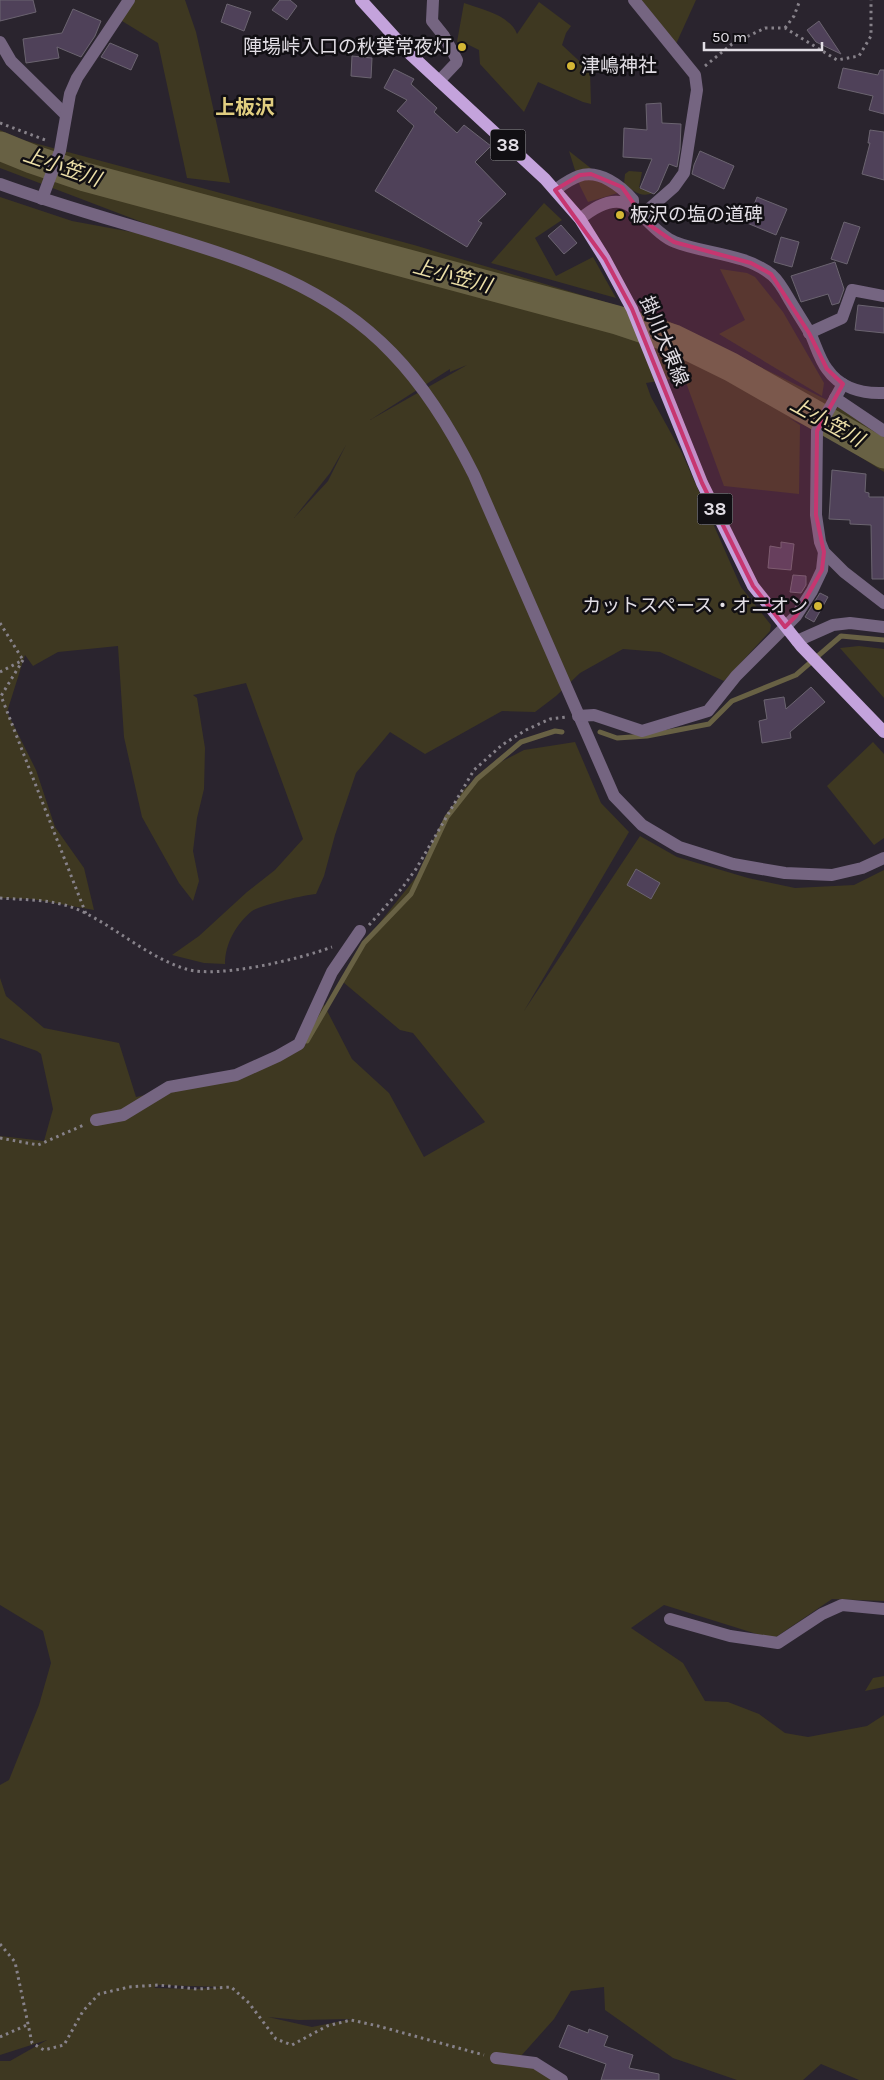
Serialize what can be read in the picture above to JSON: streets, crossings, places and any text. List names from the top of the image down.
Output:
{
  "streets": {
    "main road": ["38", "掛川大東線"]
  },
  "districts": ["上板沢"],
  "water": ["上小笠川"],
  "places": [
    "陣場峠入口の秋葉常夜灯",
    "津嶋神社",
    "板沢の塩の道碑",
    "カットスペース・オニオン"
  ],
  "scale_bar": "50 m"
}
